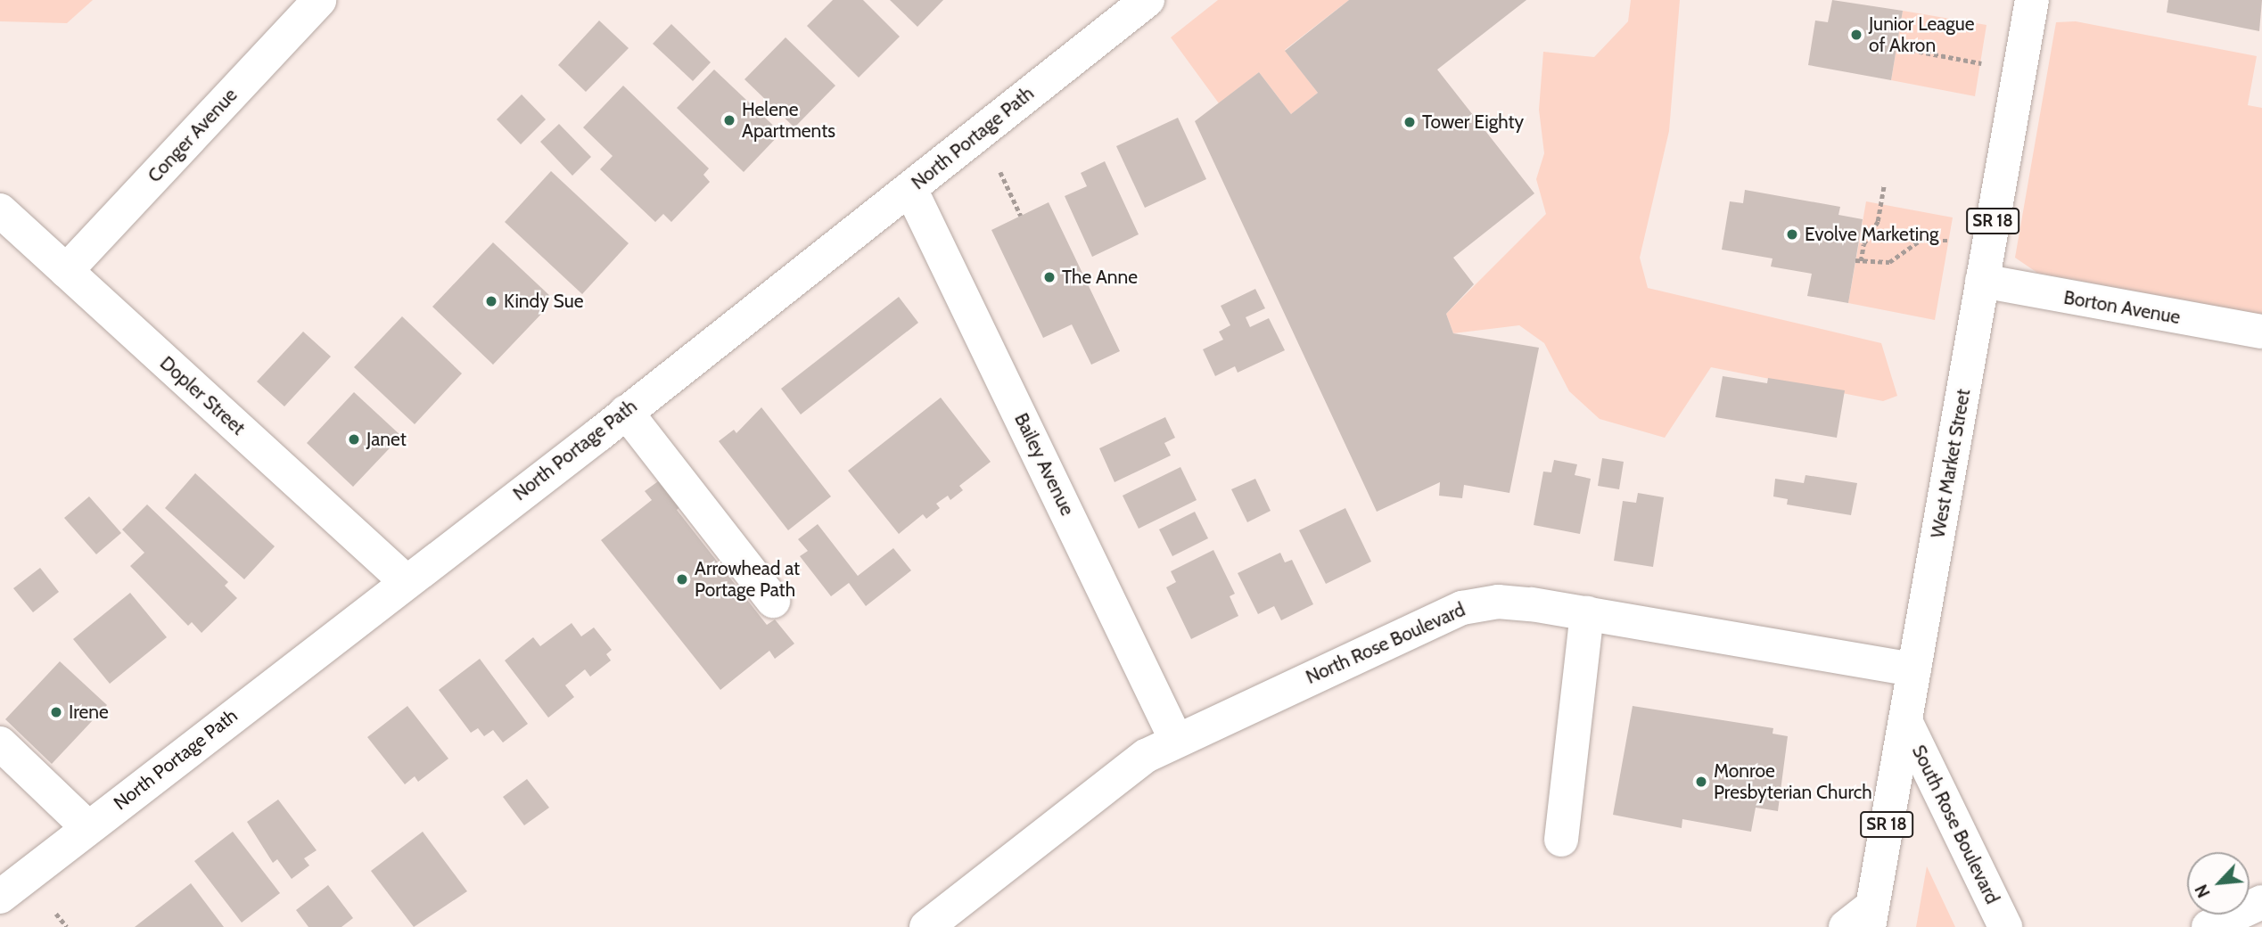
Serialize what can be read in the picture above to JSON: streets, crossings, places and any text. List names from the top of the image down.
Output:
{
  "streets": {
    "street": [
      "Conger Avenue",
      "North Portage Path",
      "SR 18",
      "Borton Avenue",
      "Dopler Street",
      "West Market Street",
      "Bailey Avenue",
      "North Rose Boulevard",
      "South Rose Boulevard"
    ]
  },
  "crossings": [
    ["Conger Avenue", "Dopler Street"],
    ["North Portage Path", "Dopler Street"],
    ["North Portage Path", "Bailey Avenue"],
    ["Borton Avenue", "West Market Street"],
    ["West Market Street", "North Rose Boulevard"],
    ["West Market Street", "South Rose Boulevard"],
    ["Bailey Avenue", "North Rose Boulevard"]
  ],
  "places": [
    "Junior League of Akron",
    "Helene Apartments",
    "Tower Eighty",
    "Evolve Marketing",
    "The Anne",
    "Kindy Sue",
    "Janet",
    "Arrowhead at Portage Path",
    "Irene",
    "Monroe Presbyterian Church"
  ],
  "north": "bottom left"
}
